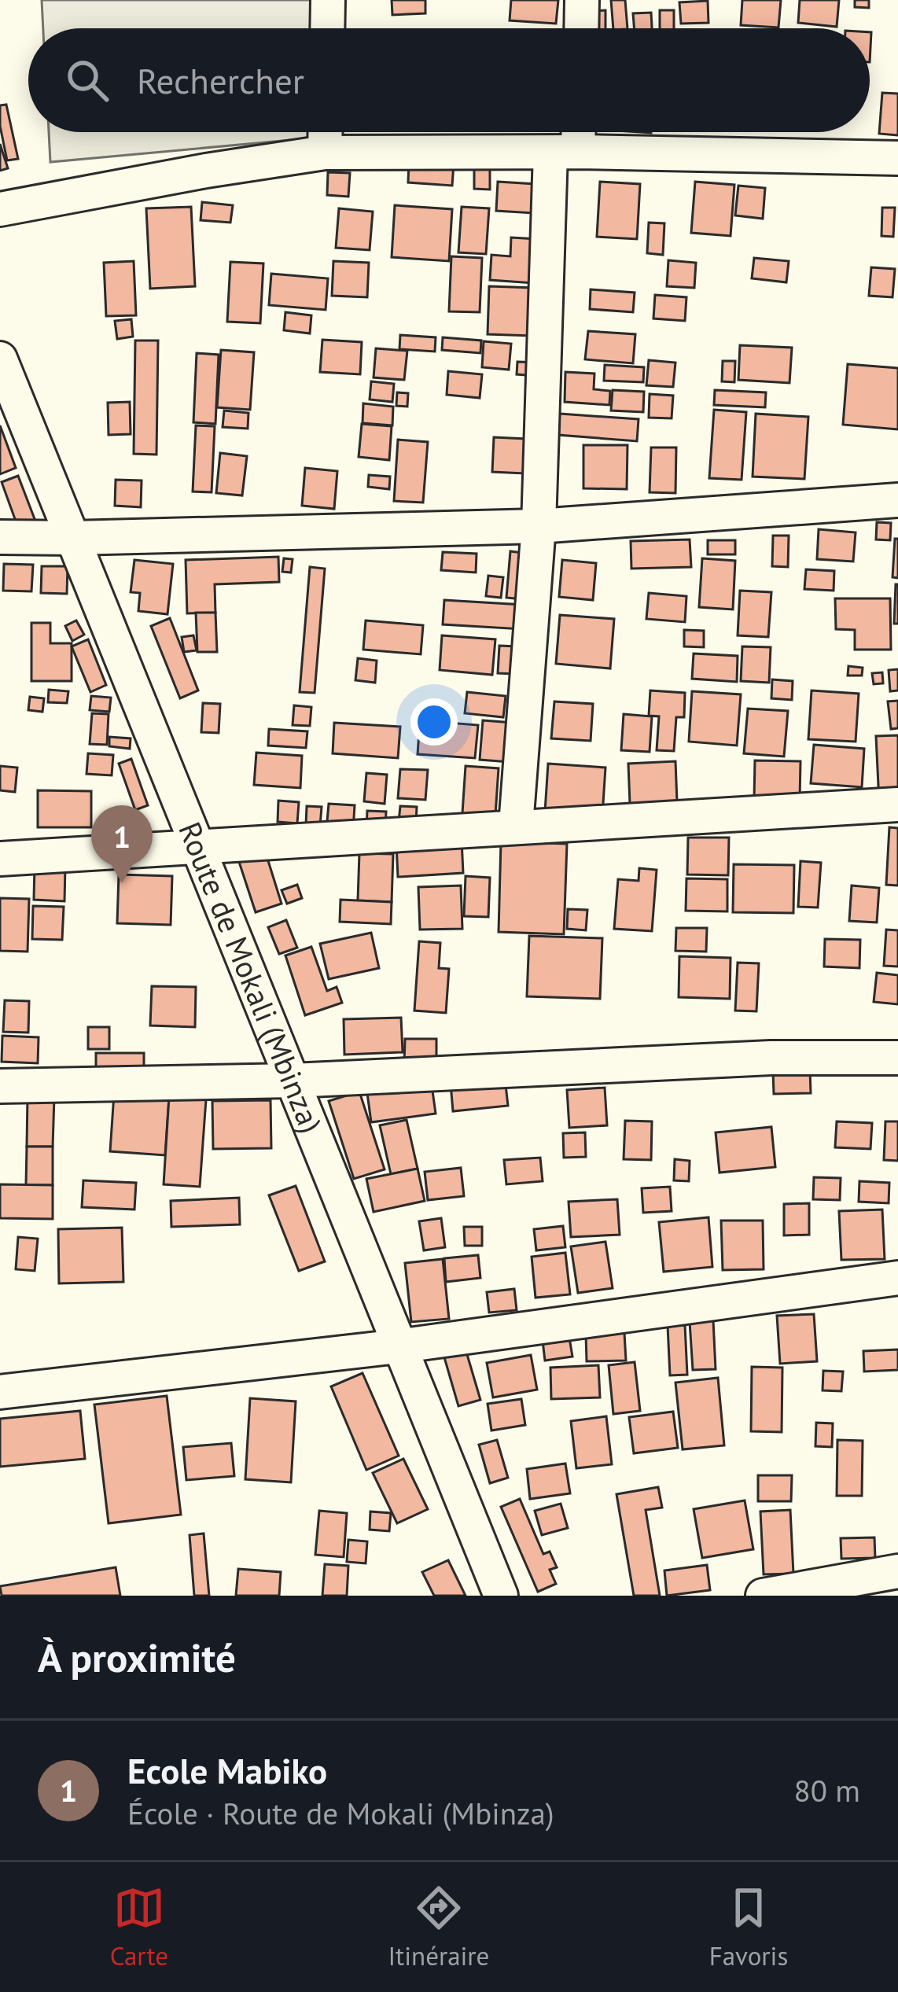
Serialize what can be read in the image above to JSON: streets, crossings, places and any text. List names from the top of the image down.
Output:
{
  "streets": {
    "street": ["Route de Mokali (Mbinza)"]
  },
  "page": {
    "search": "Rechercher",
    "pins": "1",
    "heading": "À proximité",
    "list": [
      {
        "mark": "1",
        "name": "Ecole Mabiko",
        "note": "École · Route de Mokali (Mbinza)",
        "value": "80 m"
      }
    ],
    "nav": ["Carte", "Itinéraire", "Favoris"]
  }
}
